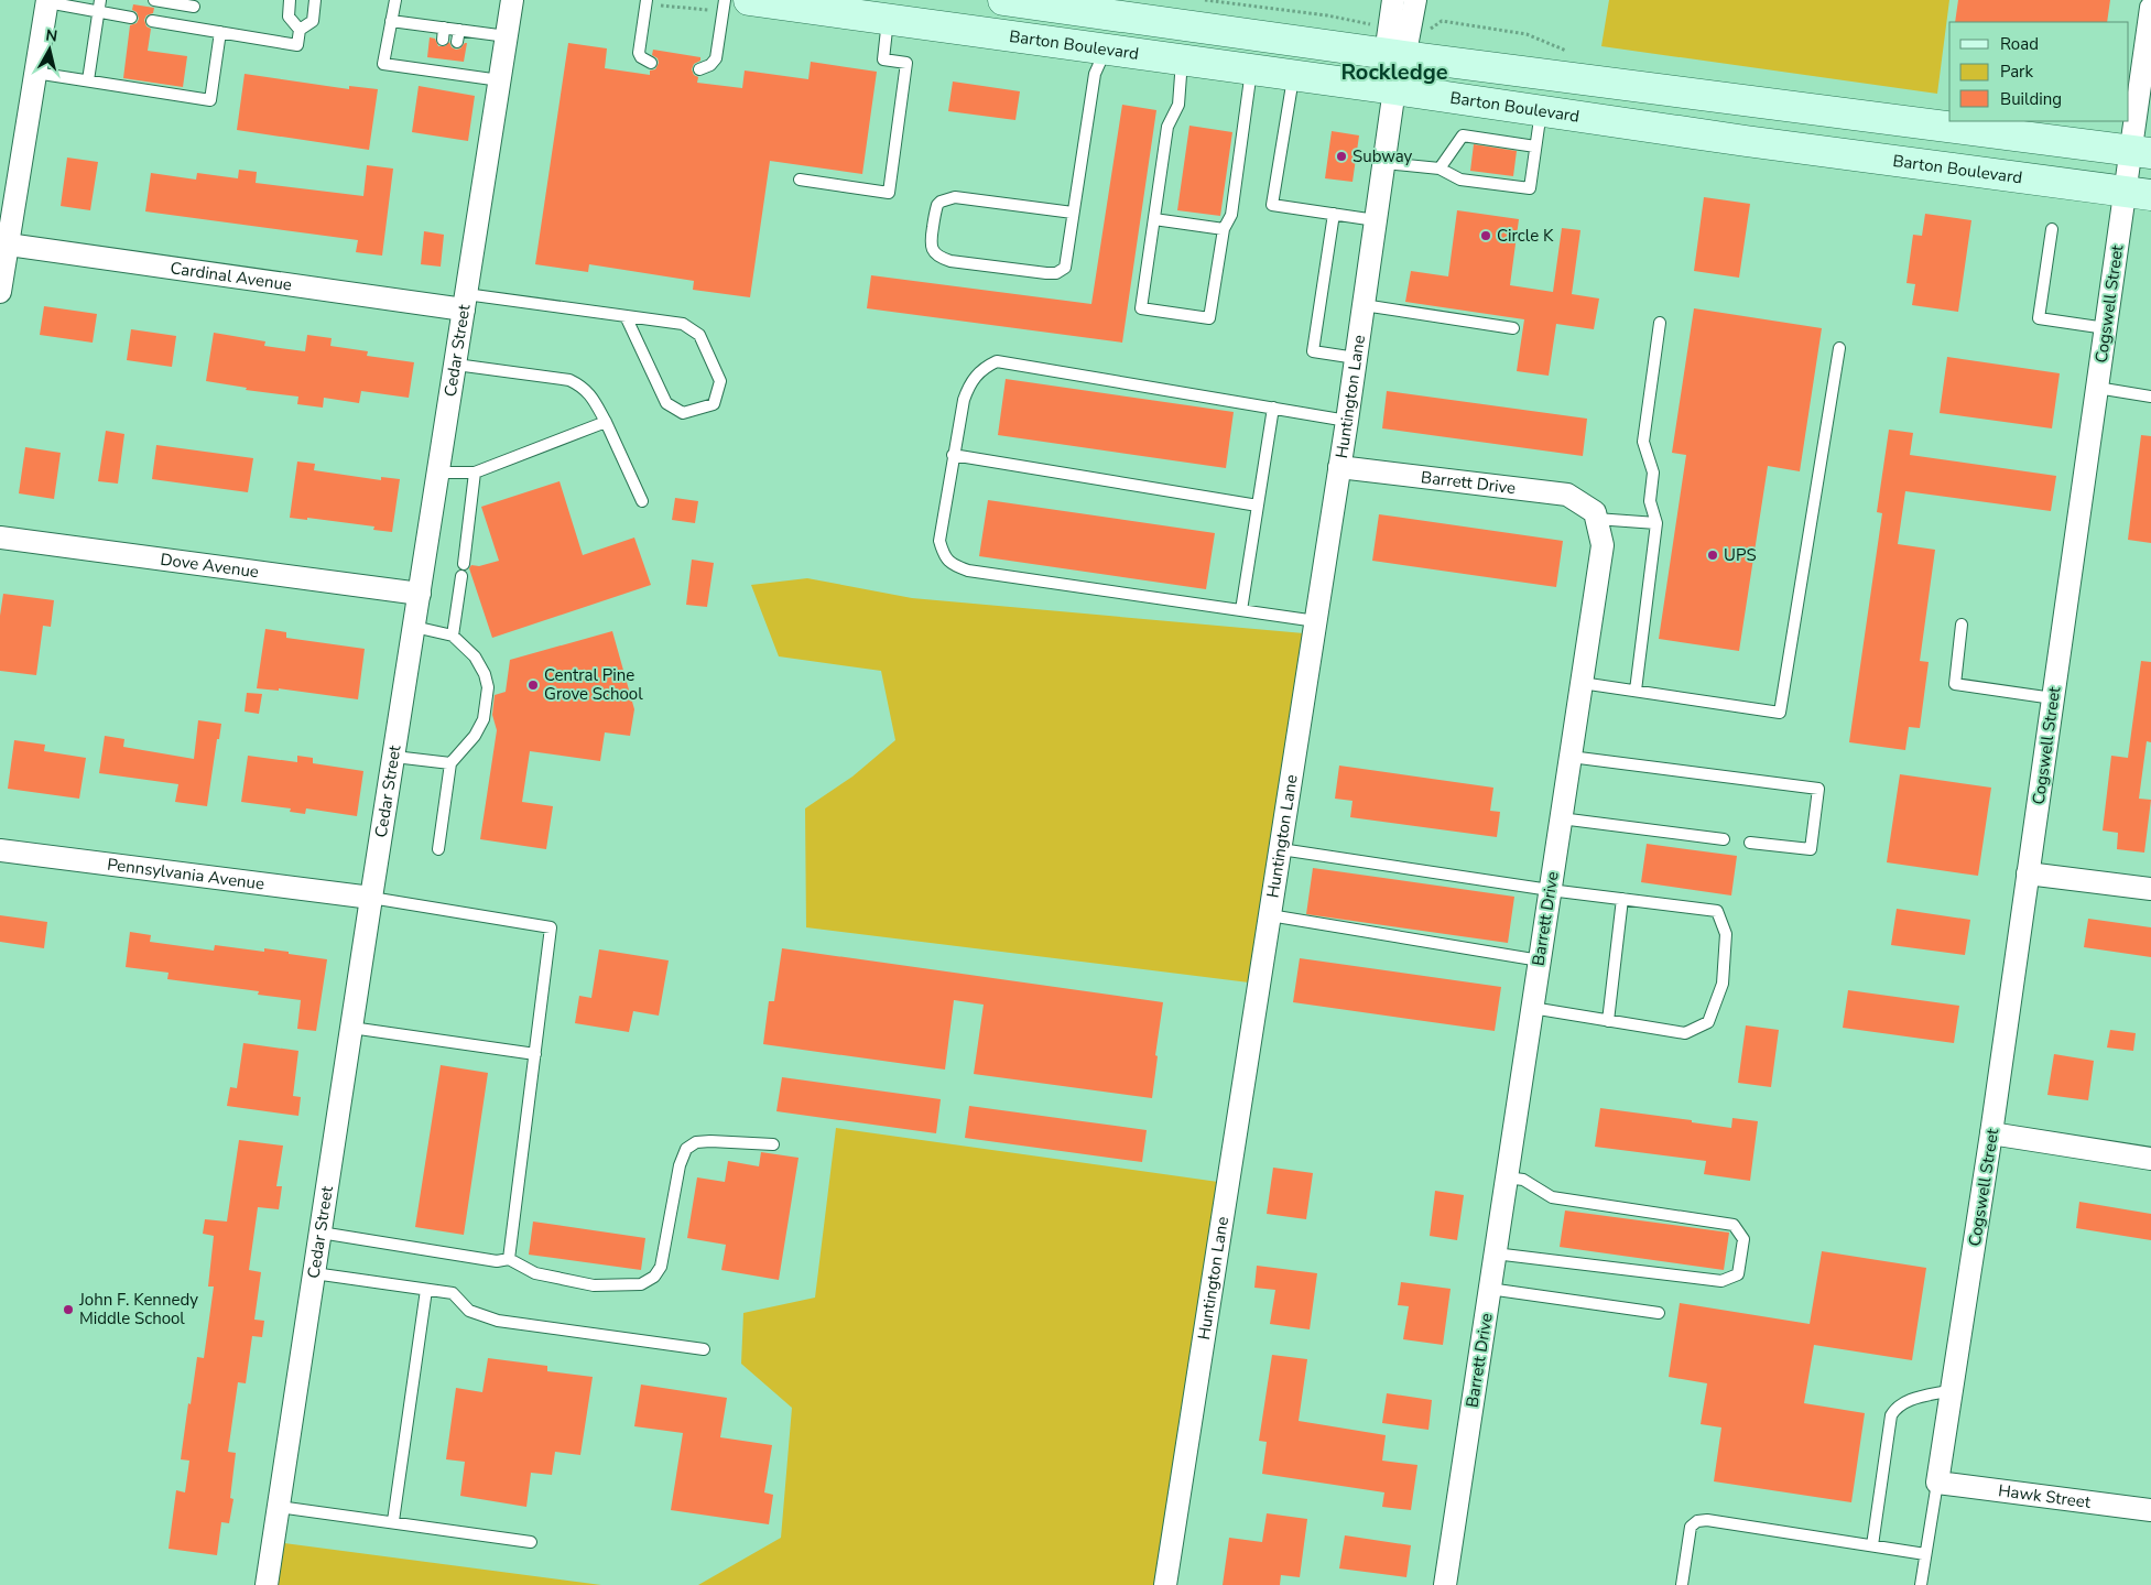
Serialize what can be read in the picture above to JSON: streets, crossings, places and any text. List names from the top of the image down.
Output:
{
  "streets": {
    "main road": ["Barton Boulevard"],
    "street": [
      "Cardinal Avenue",
      "Cogswell Street",
      "Cedar Street",
      "Huntington Lane",
      "Barrett Drive",
      "Dove Avenue",
      "Pennsylvania Avenue",
      "Hawk Street"
    ]
  },
  "crossings": [
    ["Barton Boulevard", "Cogswell Street"],
    ["Barton Boulevard", "Huntington Lane"],
    ["Cardinal Avenue", "Cedar Street"],
    ["Cogswell Street", "Hawk Street"],
    ["Cedar Street", "Dove Avenue"],
    ["Cedar Street", "Pennsylvania Avenue"],
    ["Huntington Lane", "Barrett Drive"]
  ],
  "districts": ["Rockledge"],
  "places": [
    "Subway",
    "Circle K",
    "UPS",
    "Central Pine Grove School",
    "John F. Kennedy Middle School"
  ],
  "legend": ["Road", "Park", "Building"],
  "north": "top"
}
